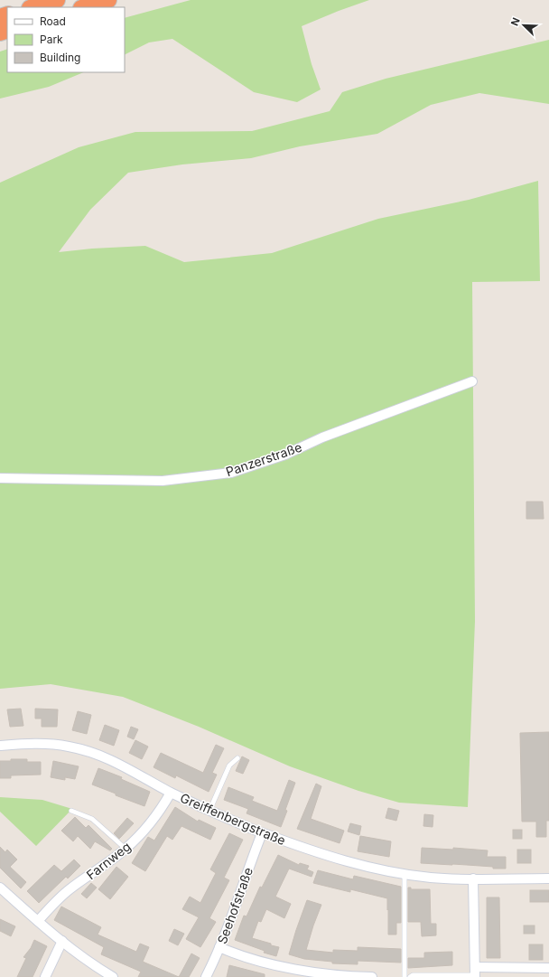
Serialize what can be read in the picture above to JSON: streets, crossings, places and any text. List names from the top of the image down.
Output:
{
  "streets": {
    "street": [
      "Panzerstraße",
      "Greiffenbergstraße",
      "Farnweg",
      "Seehofstraße"
    ]
  },
  "crossings": [
    ["Greiffenbergstraße", "Farnweg"],
    ["Greiffenbergstraße", "Seehofstraße"]
  ],
  "legend": ["Road", "Park", "Building"],
  "north": "top left"
}
